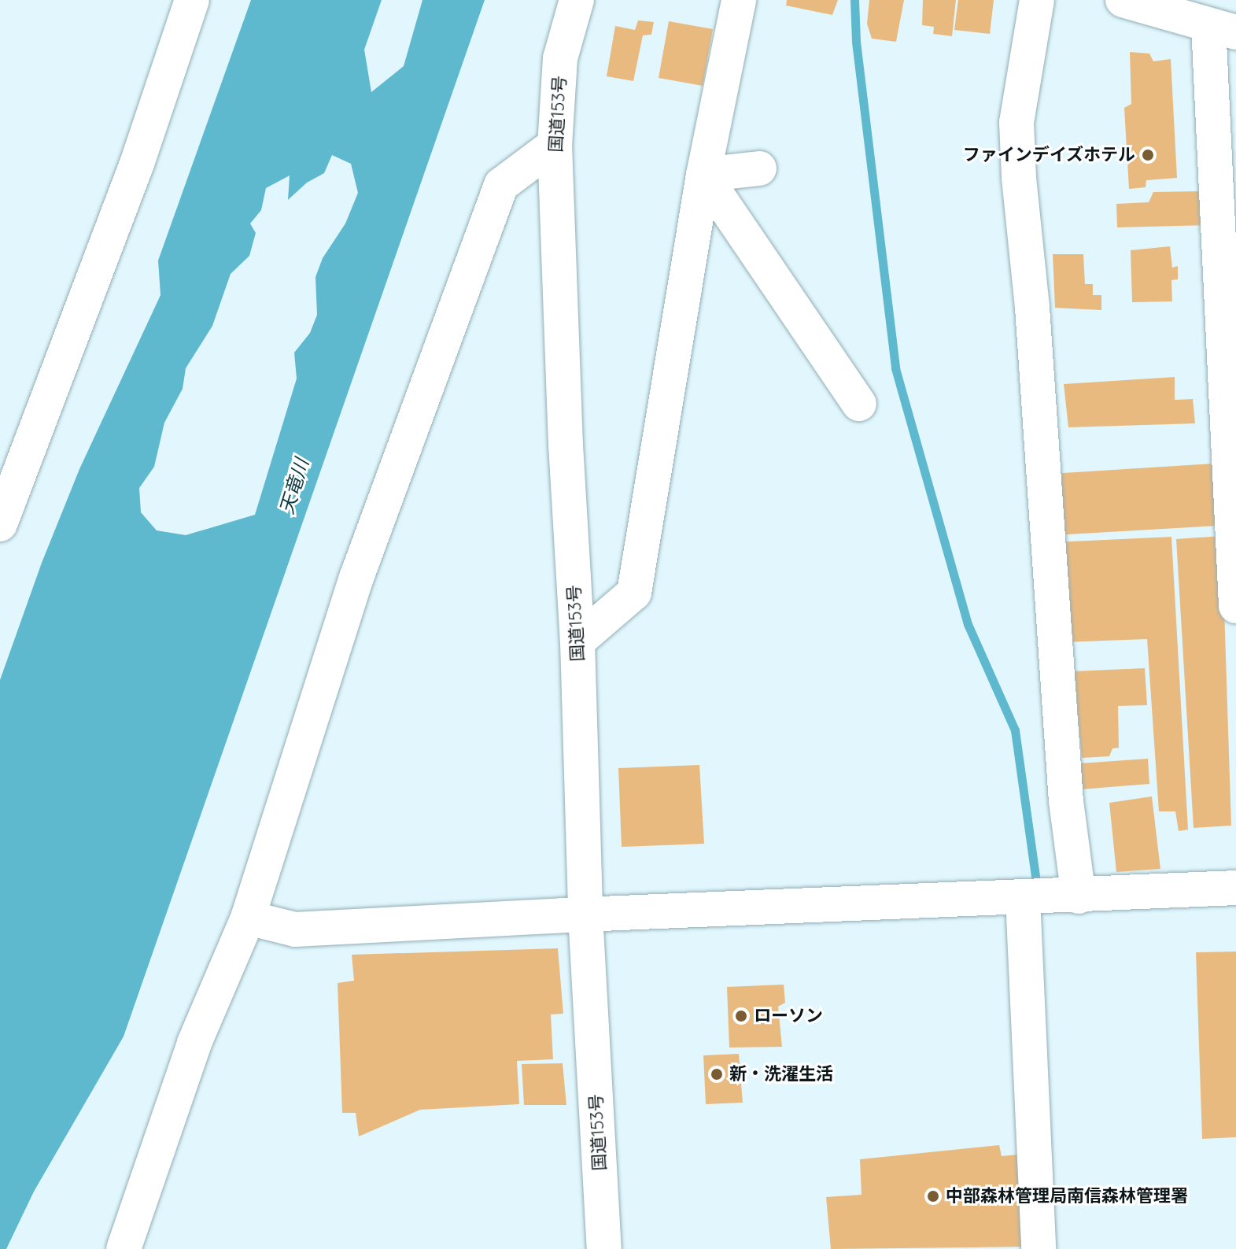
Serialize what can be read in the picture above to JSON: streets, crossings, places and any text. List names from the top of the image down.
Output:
{
  "streets": {
    "main road": ["国道153号"]
  },
  "water": ["天竜川"],
  "places": [
    "ファインデイズホテル",
    "ローソン",
    "新・洗濯生活",
    "中部森林管理局南信森林管理署"
  ]
}
